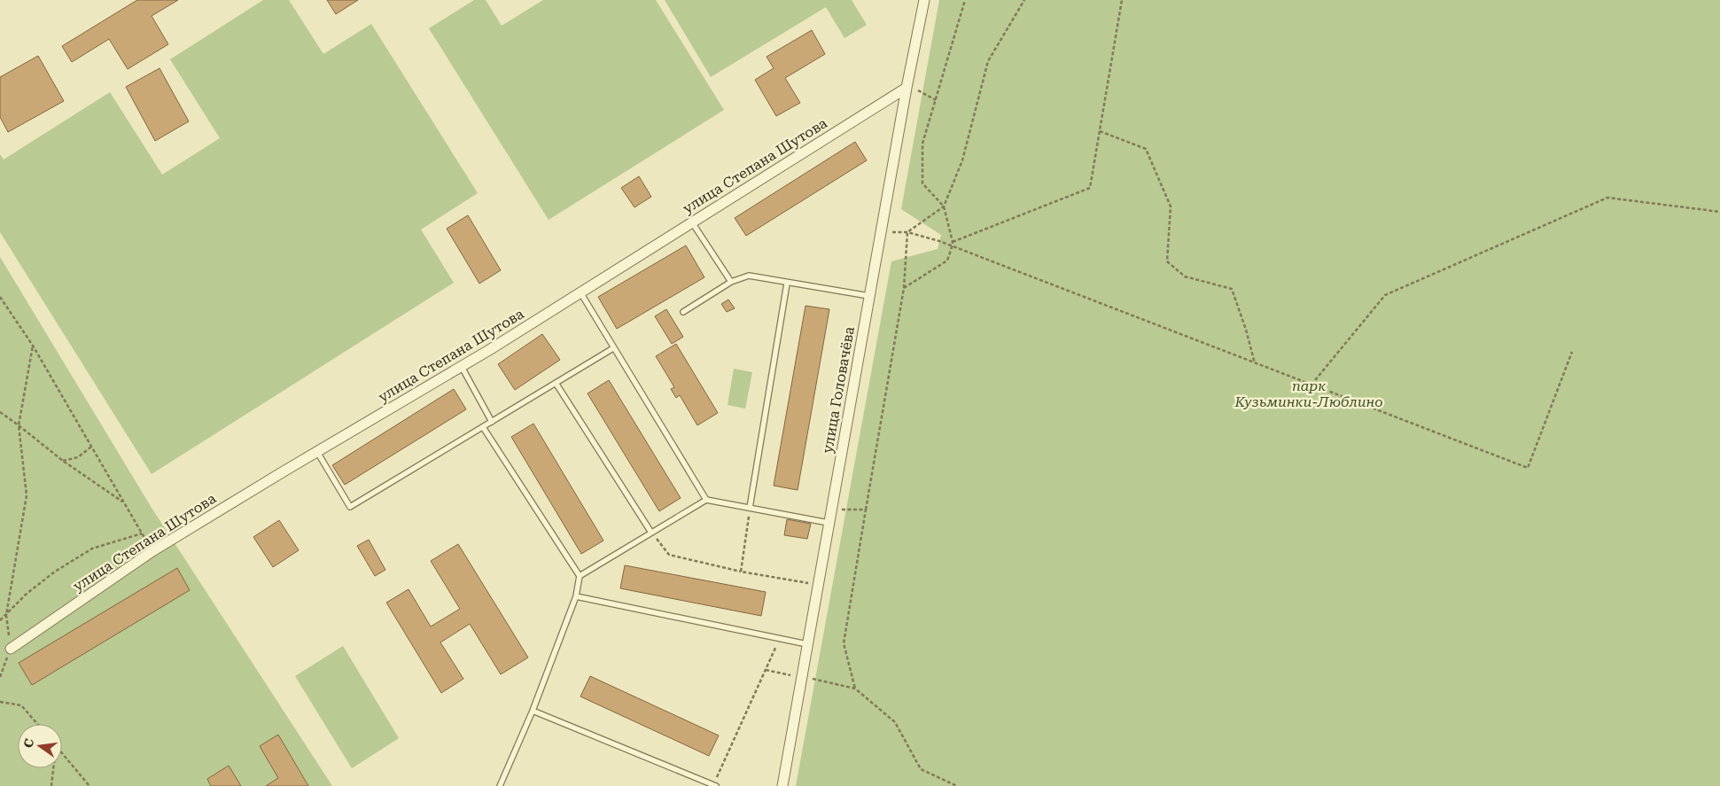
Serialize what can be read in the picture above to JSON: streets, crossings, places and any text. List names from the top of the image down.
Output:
{
  "streets": {
    "street": ["улица Степана Шутова", "улица Головачёва"]
  },
  "crossings": [
    ["улица Степана Шутова", "улица Головачёва"]
  ],
  "parks": ["парк Кузьминки-Люблино"],
  "north": "left"
}
